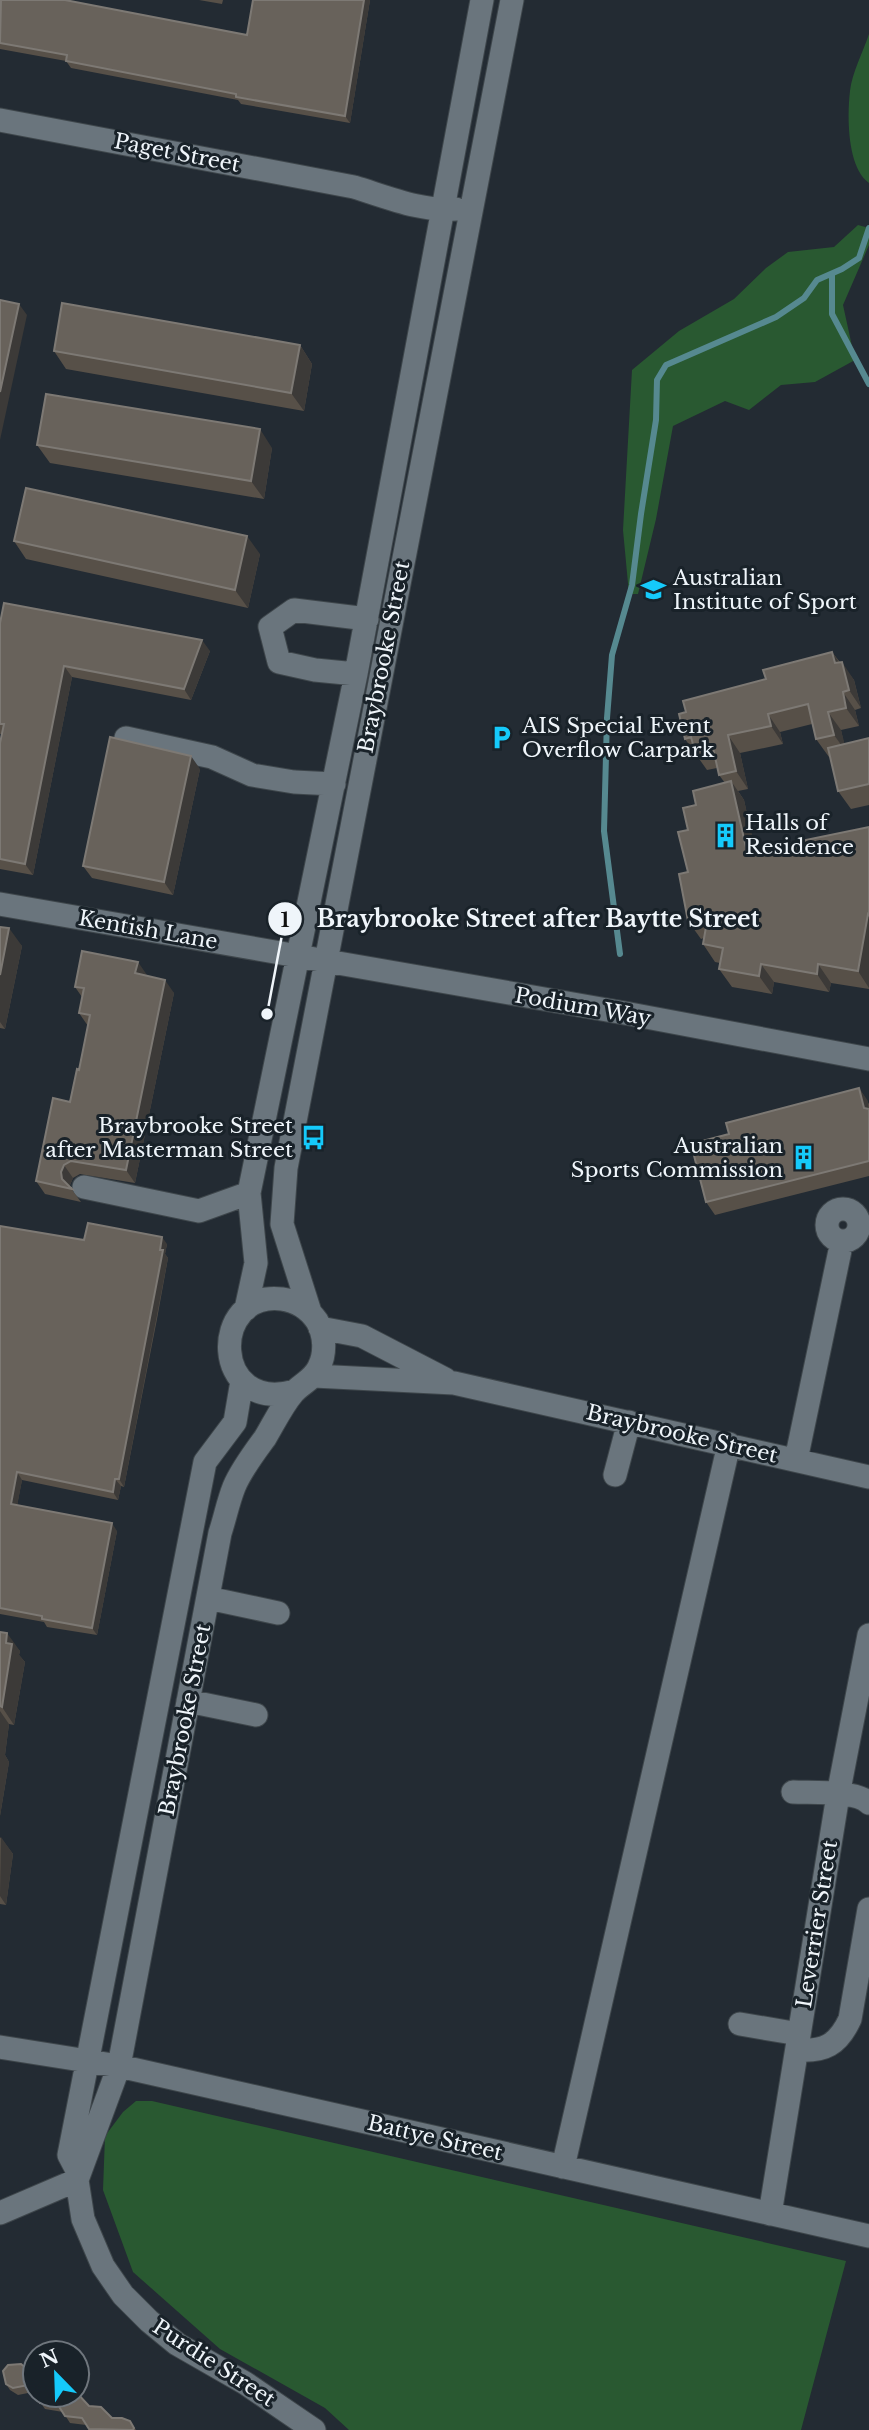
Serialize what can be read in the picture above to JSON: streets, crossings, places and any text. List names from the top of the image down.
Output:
{
  "streets": {
    "street": [
      "Paget Street",
      "Braybrooke Street",
      "Kentish Lane",
      "Podium Way",
      "Leverrier Street",
      "Battye Street",
      "Purdie Street"
    ]
  },
  "crossings": [
    ["Paget Street", "Braybrooke Street"],
    ["Braybrooke Street", "Kentish Lane"],
    ["Braybrooke Street", "Podium Way"],
    ["Braybrooke Street", "Battye Street"],
    ["Braybrooke Street", "Purdie Street"],
    ["Kentish Lane", "Podium Way"],
    ["Leverrier Street", "Battye Street"],
    ["Battye Street", "Purdie Street"]
  ],
  "places": {
    "school or university": ["Australian Institute of Sport"],
    "parking": ["AIS Special Event Overflow Carpark"],
    "building": ["Halls of Residence", "Australian Sports Commission"],
    "other": ["Braybrooke Street after Baytte Street"],
    "bus stop": ["Braybrooke Street after Masterman Street"]
  },
  "north": "top left"
}
